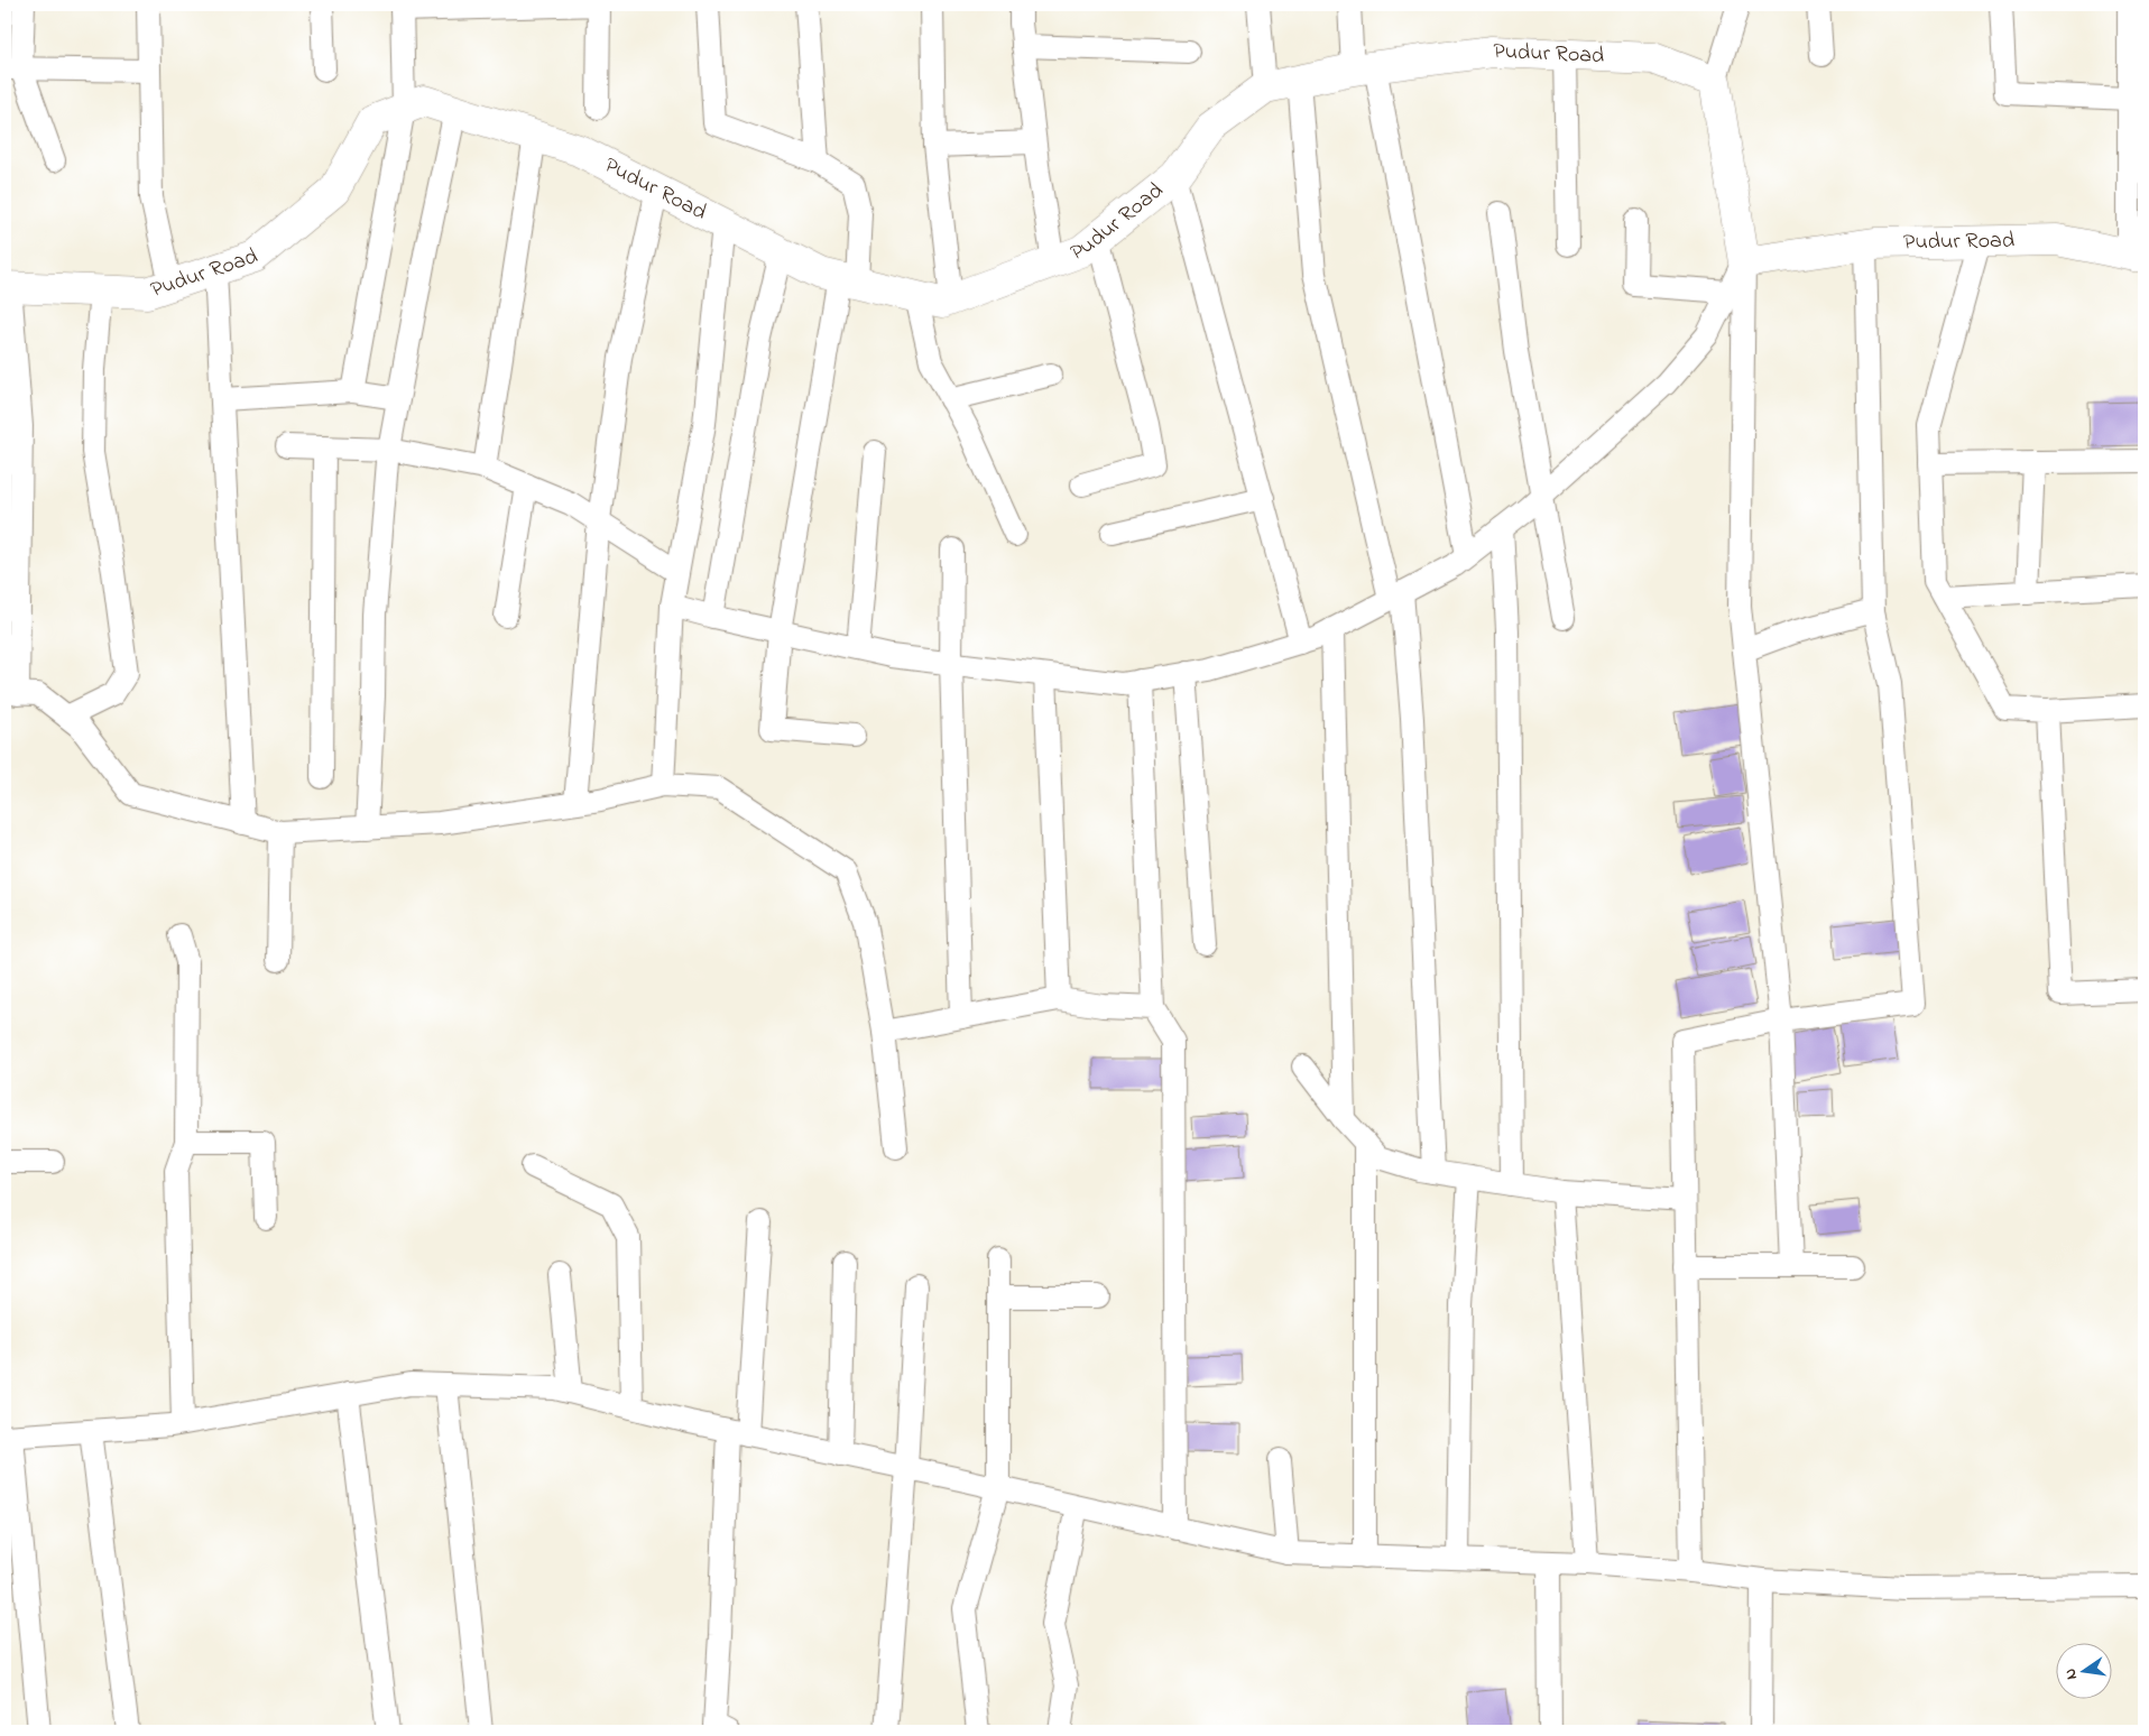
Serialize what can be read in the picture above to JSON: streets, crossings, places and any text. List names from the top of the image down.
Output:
{
  "streets": {
    "street": ["Pudur Road"]
  },
  "north": "left"
}
